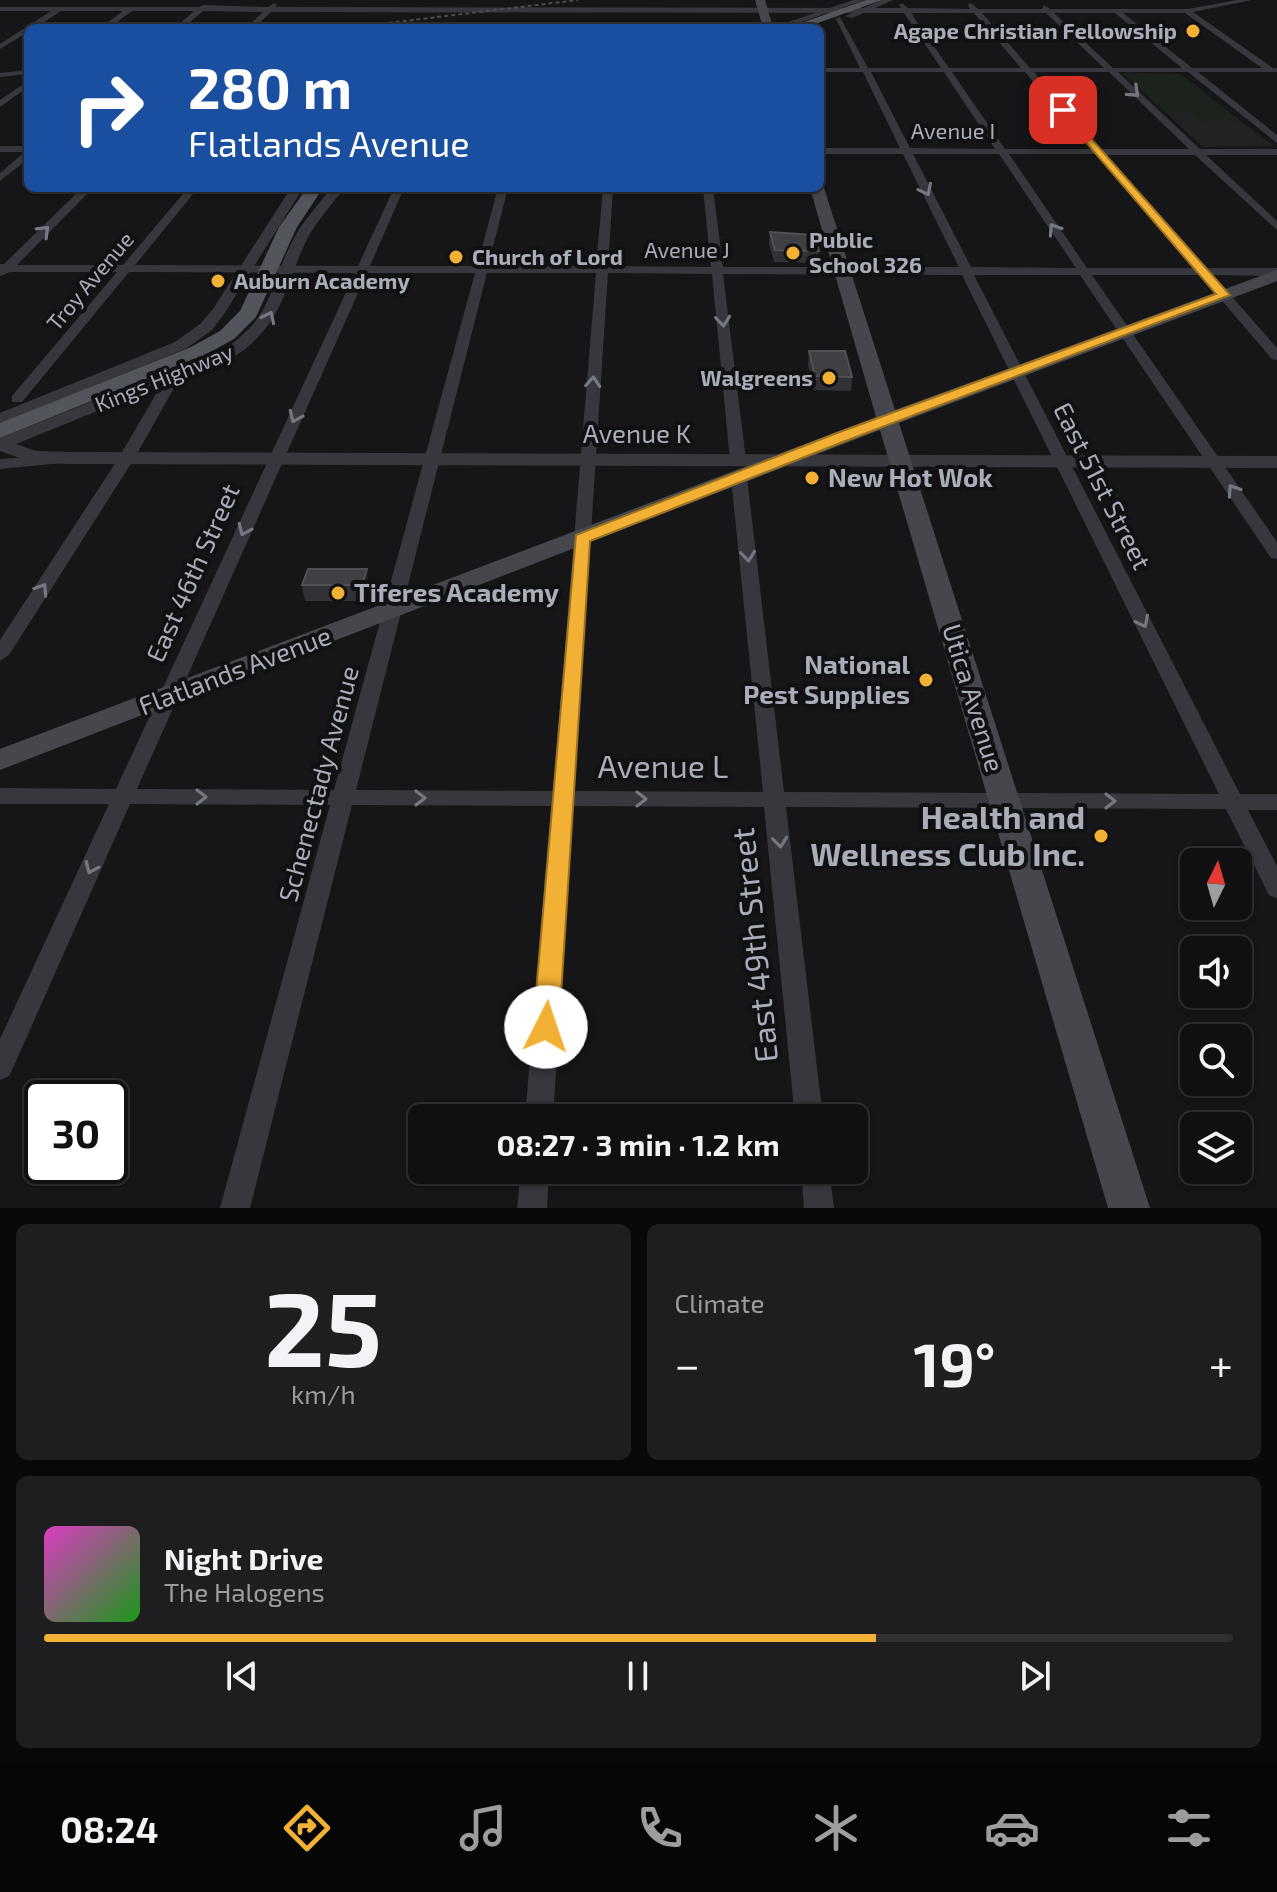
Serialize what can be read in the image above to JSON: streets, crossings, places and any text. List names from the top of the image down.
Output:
{
  "streets": {
    "main road": ["Kings Highway", "Flatlands Avenue", "Utica Avenue"],
    "street": [
      "Avenue I",
      "Avenue J",
      "Troy Avenue",
      "Avenue K",
      "East 51st Street",
      "East 46th Street",
      "Avenue L",
      "Schenectady Avenue",
      "East 49th Street"
    ]
  },
  "crossings": [
    ["Avenue I", "East 51st Street"],
    ["Avenue J", "Troy Avenue"],
    ["Avenue J", "Kings Highway"],
    ["Avenue J", "East 51st Street"],
    ["Avenue J", "East 46th Street"],
    ["Avenue J", "Flatlands Avenue"],
    ["Avenue J", "Utica Avenue"],
    ["Avenue J", "Schenectady Avenue"],
    ["Avenue J", "East 49th Street"],
    ["Troy Avenue", "Kings Highway"],
    ["Kings Highway", "Avenue K"],
    ["Avenue K", "East 46th Street"],
    ["Avenue K", "Flatlands Avenue"],
    ["Avenue K", "Schenectady Avenue"],
    ["Avenue K", "East 49th Street"],
    ["East 51st Street", "Flatlands Avenue"],
    ["East 51st Street", "Avenue L"],
    ["East 46th Street", "Flatlands Avenue"],
    ["East 46th Street", "Avenue L"],
    ["Flatlands Avenue", "Utica Avenue"],
    ["Flatlands Avenue", "Schenectady Avenue"],
    ["Flatlands Avenue", "East 49th Street"],
    ["Utica Avenue", "Avenue L"],
    ["Avenue L", "Schenectady Avenue"],
    ["Avenue L", "East 49th Street"]
  ],
  "one_way": ["Avenue L"],
  "places": [
    "Agape Christian Fellowship",
    "Public School 326",
    "Church of Lord",
    "Auburn Academy",
    "Walgreens",
    "New Hot Wok",
    "Tiferes Academy",
    "National Pest Supplies",
    "Health and Wellness Club Inc."
  ],
  "north": "top",
  "page": {
    "turn": ["280 m", "Flatlands Avenue"],
    "limit": "30",
    "trip": "08:27 · 3 min · 1.2 km",
    "tile": [
      ["25", "km/h"],
      "Climate"
    ],
    "heat": ["−", "19°", "+"],
    "song": ["Night Drive", "The Halogens"],
    "tabs": "08:24"
  }
}
